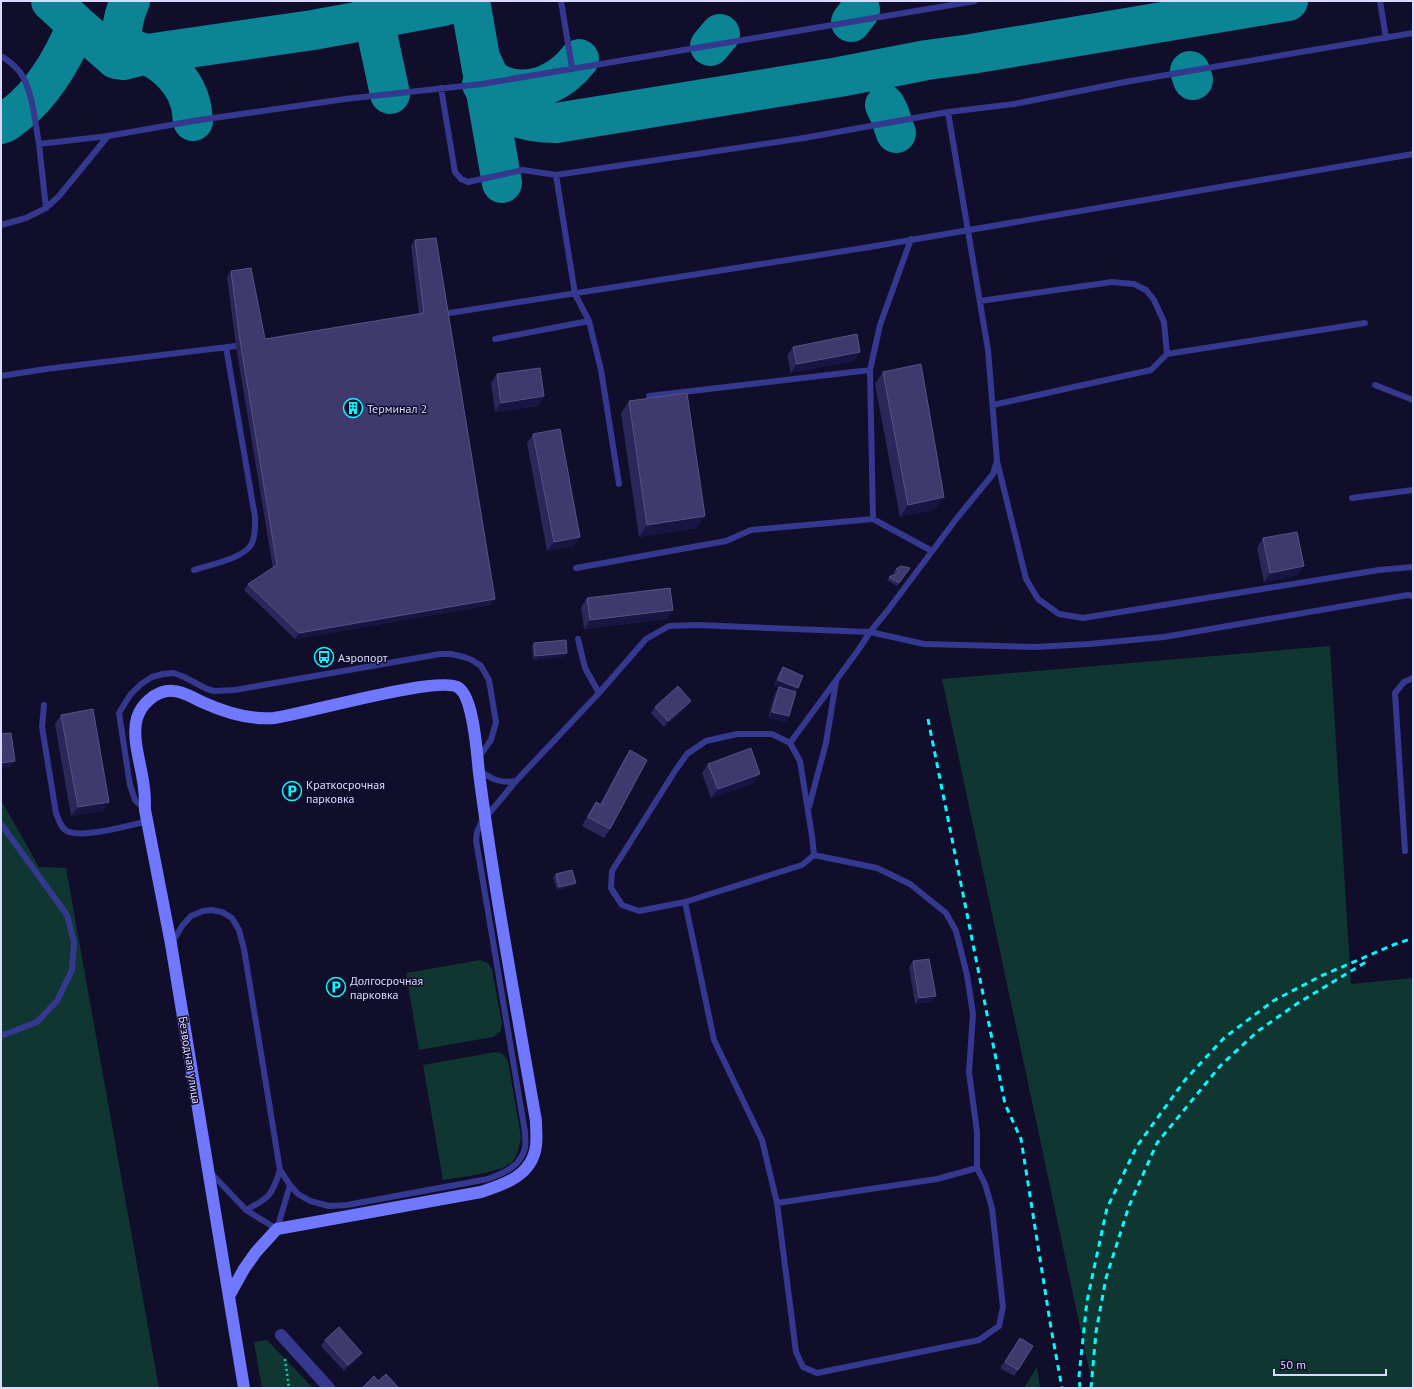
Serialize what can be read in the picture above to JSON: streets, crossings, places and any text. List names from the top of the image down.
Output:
{
  "streets": {
    "main road": ["Безводная улица"]
  },
  "places": {
    "building": ["Терминал 2"],
    "bus stop": ["Аэропорт"],
    "parking": ["Краткосрочная парковка", "Долгосрочная парковка"]
  },
  "scale_bar": "50 m"
}
